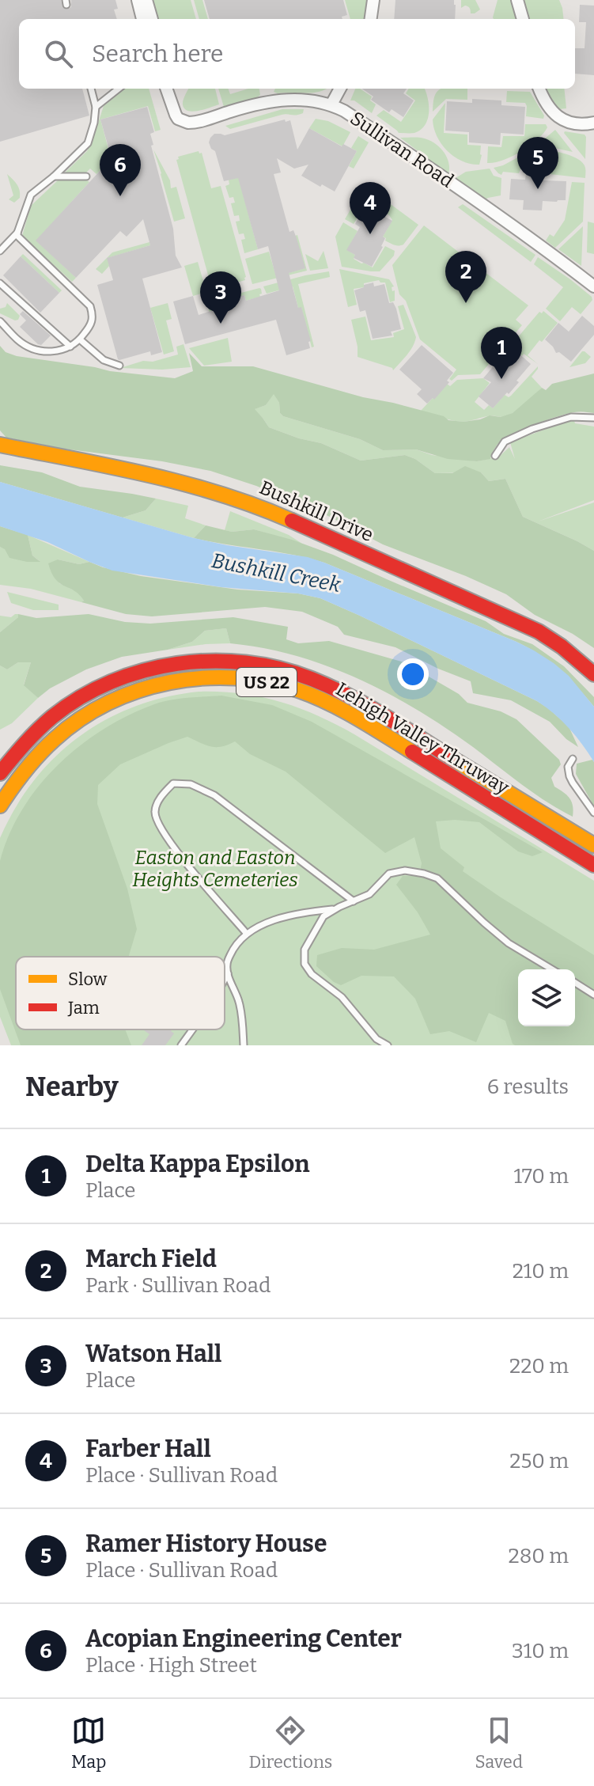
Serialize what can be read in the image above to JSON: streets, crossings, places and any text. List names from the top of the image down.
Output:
{
  "streets": {
    "main road": ["Bushkill Drive", "US 22", "Lehigh Valley Thruway"],
    "street": ["Sullivan Road"]
  },
  "water": ["Bushkill Creek"],
  "parks": ["Easton and Easton Heights Cemeteries"],
  "legend": ["Slow", "Jam"],
  "page": {
    "search": "Search here",
    "pins": [
      "5",
      "6",
      "4",
      "2",
      "3",
      "1"
    ],
    "heading": ["Nearby", "6 results"],
    "list": [
      {
        "mark": "1",
        "name": "Delta Kappa Epsilon",
        "note": "Place",
        "value": "170 m"
      },
      {
        "mark": "2",
        "name": "March Field",
        "note": "Park · Sullivan Road",
        "value": "210 m"
      },
      {
        "mark": "3",
        "name": "Watson Hall",
        "note": "Place",
        "value": "220 m"
      },
      {
        "mark": "4",
        "name": "Farber Hall",
        "note": "Place · Sullivan Road",
        "value": "250 m"
      },
      {
        "mark": "5",
        "name": "Ramer History House",
        "note": "Place · Sullivan Road",
        "value": "280 m"
      },
      {
        "mark": "6",
        "name": "Acopian Engineering Center",
        "note": "Place · High Street",
        "value": "310 m"
      }
    ],
    "nav": ["Map", "Directions", "Saved"]
  }
}
